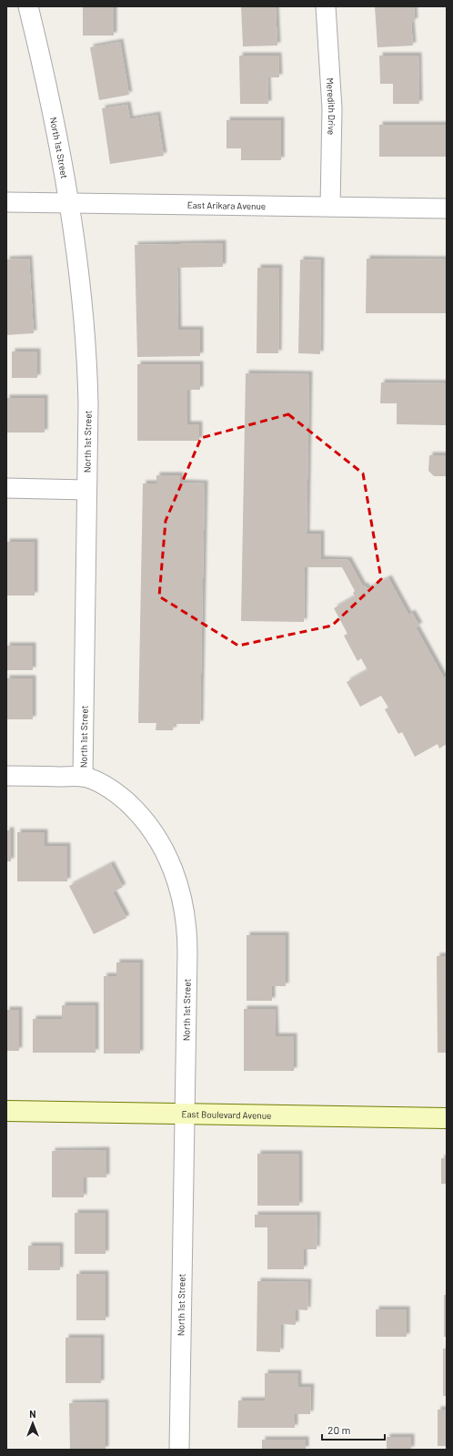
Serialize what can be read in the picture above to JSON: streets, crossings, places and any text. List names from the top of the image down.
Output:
{
  "streets": {
    "street": [
      "Meredith Drive",
      "North 1st Street",
      "East Arikara Avenue",
      "East Boulevard Avenue"
    ]
  },
  "crossings": [
    ["Meredith Drive", "East Arikara Avenue"],
    ["North 1st Street", "East Arikara Avenue"],
    ["North 1st Street", "East Boulevard Avenue"]
  ],
  "scale_bar": "20 m",
  "north": "top"
}
